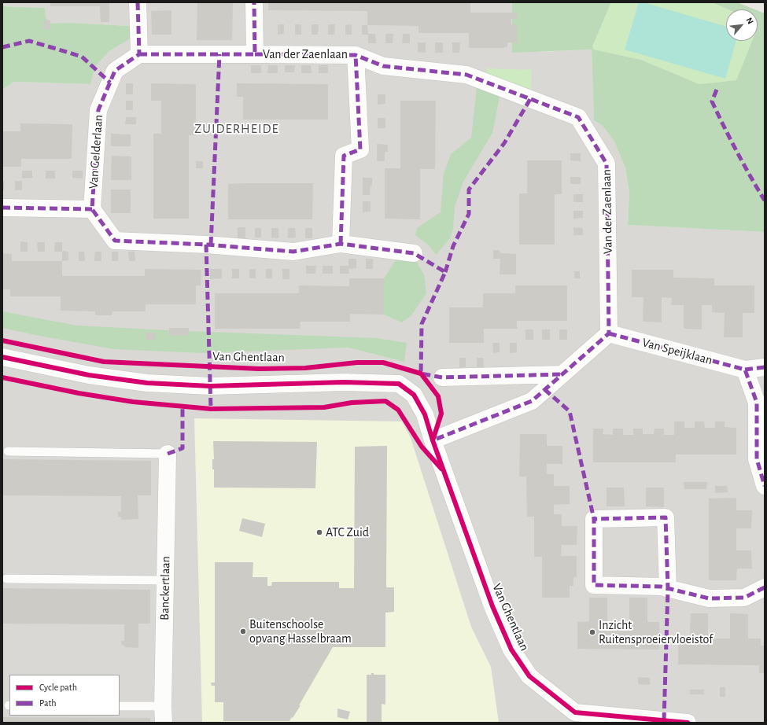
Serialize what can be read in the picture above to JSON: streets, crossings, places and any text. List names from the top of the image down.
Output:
{
  "streets": {
    "street": [
      "Van der Zaenlaan",
      "Van Gelderlaan",
      "Van Speijklaan",
      "Van Ghentlaan",
      "Banckertlaan"
    ]
  },
  "crossings": [
    ["Van der Zaenlaan", "Van Speijklaan"]
  ],
  "districts": ["ZUIDERHEIDE"],
  "places": ["ATC Zuid", "Buitenschoolse opvang Hasselbraam", "Inzicht Ruitensproeiervloeistof"],
  "legend": ["Cycle path", "Path"],
  "north": "top right"
}
